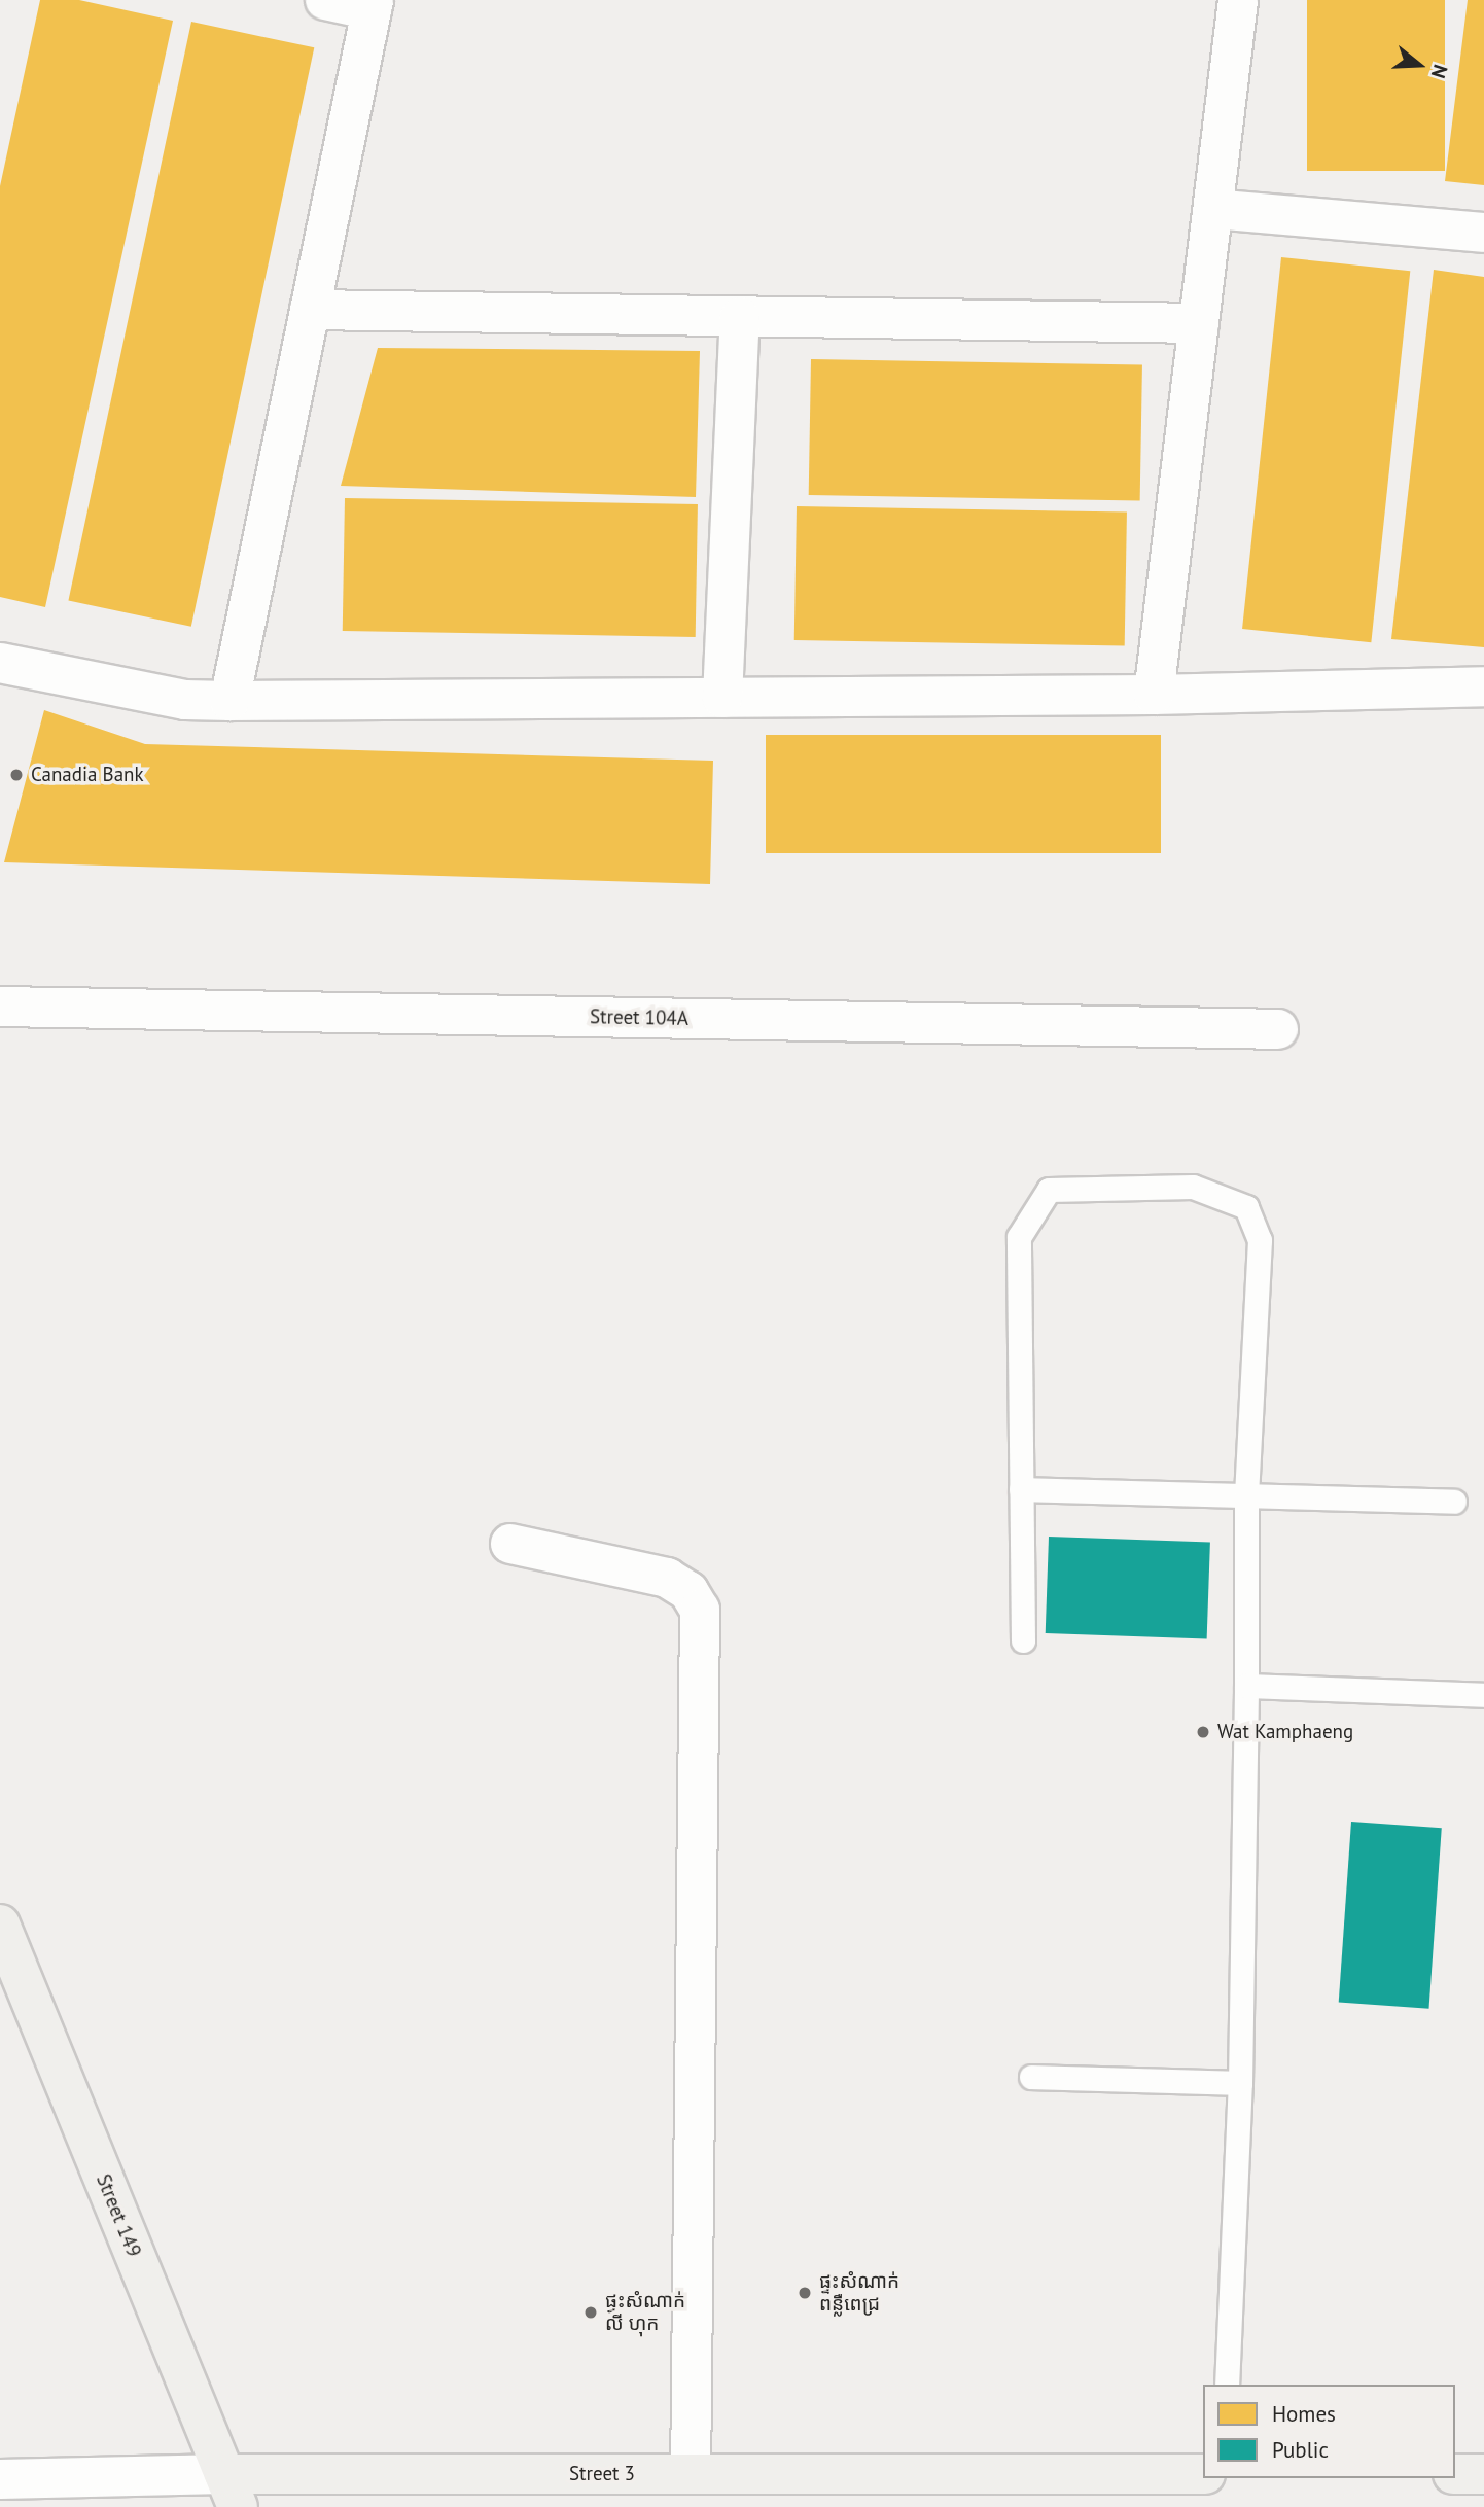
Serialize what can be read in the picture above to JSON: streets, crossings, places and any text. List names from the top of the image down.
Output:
{
  "streets": {
    "street": ["Street 104A", "Street 149", "Street 3"]
  },
  "crossings": [
    ["Street 149", "Street 3"]
  ],
  "places": [
    "Canadia Bank",
    "Wat Kamphaeng",
    "ផ្ទះសំណាក់ ពន្លឺពេជ្រ",
    "ផ្ទះសំណាក់ លី ហុក"
  ],
  "legend": ["Homes", "Public"],
  "north": "right"
}
